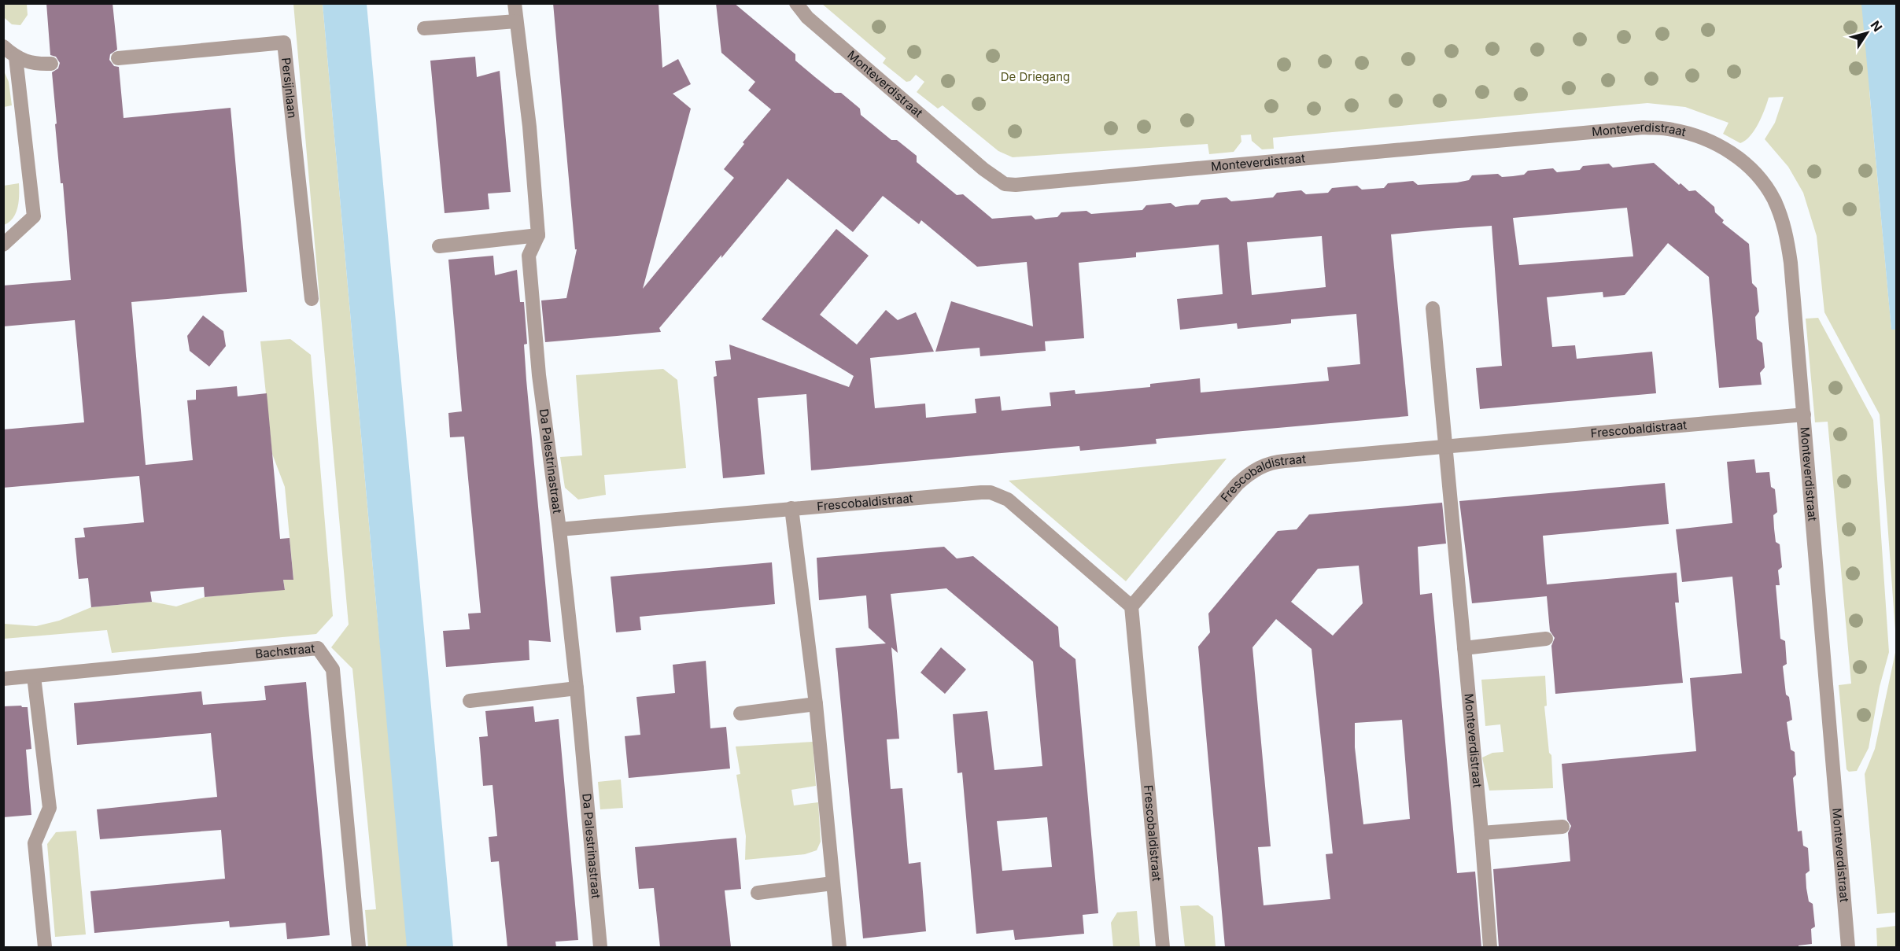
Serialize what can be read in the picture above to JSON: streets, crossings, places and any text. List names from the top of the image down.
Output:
{
  "streets": {
    "street": [
      "Monteverdistraat",
      "Persijnlaan",
      "Frescobaldistraat",
      "Da Palestrinastraat",
      "Bachstraat"
    ]
  },
  "crossings": [
    ["Monteverdistraat", "Frescobaldistraat"],
    ["Frescobaldistraat", "Da Palestrinastraat"]
  ],
  "parks": ["De Driegang"],
  "north": "top right"
}
